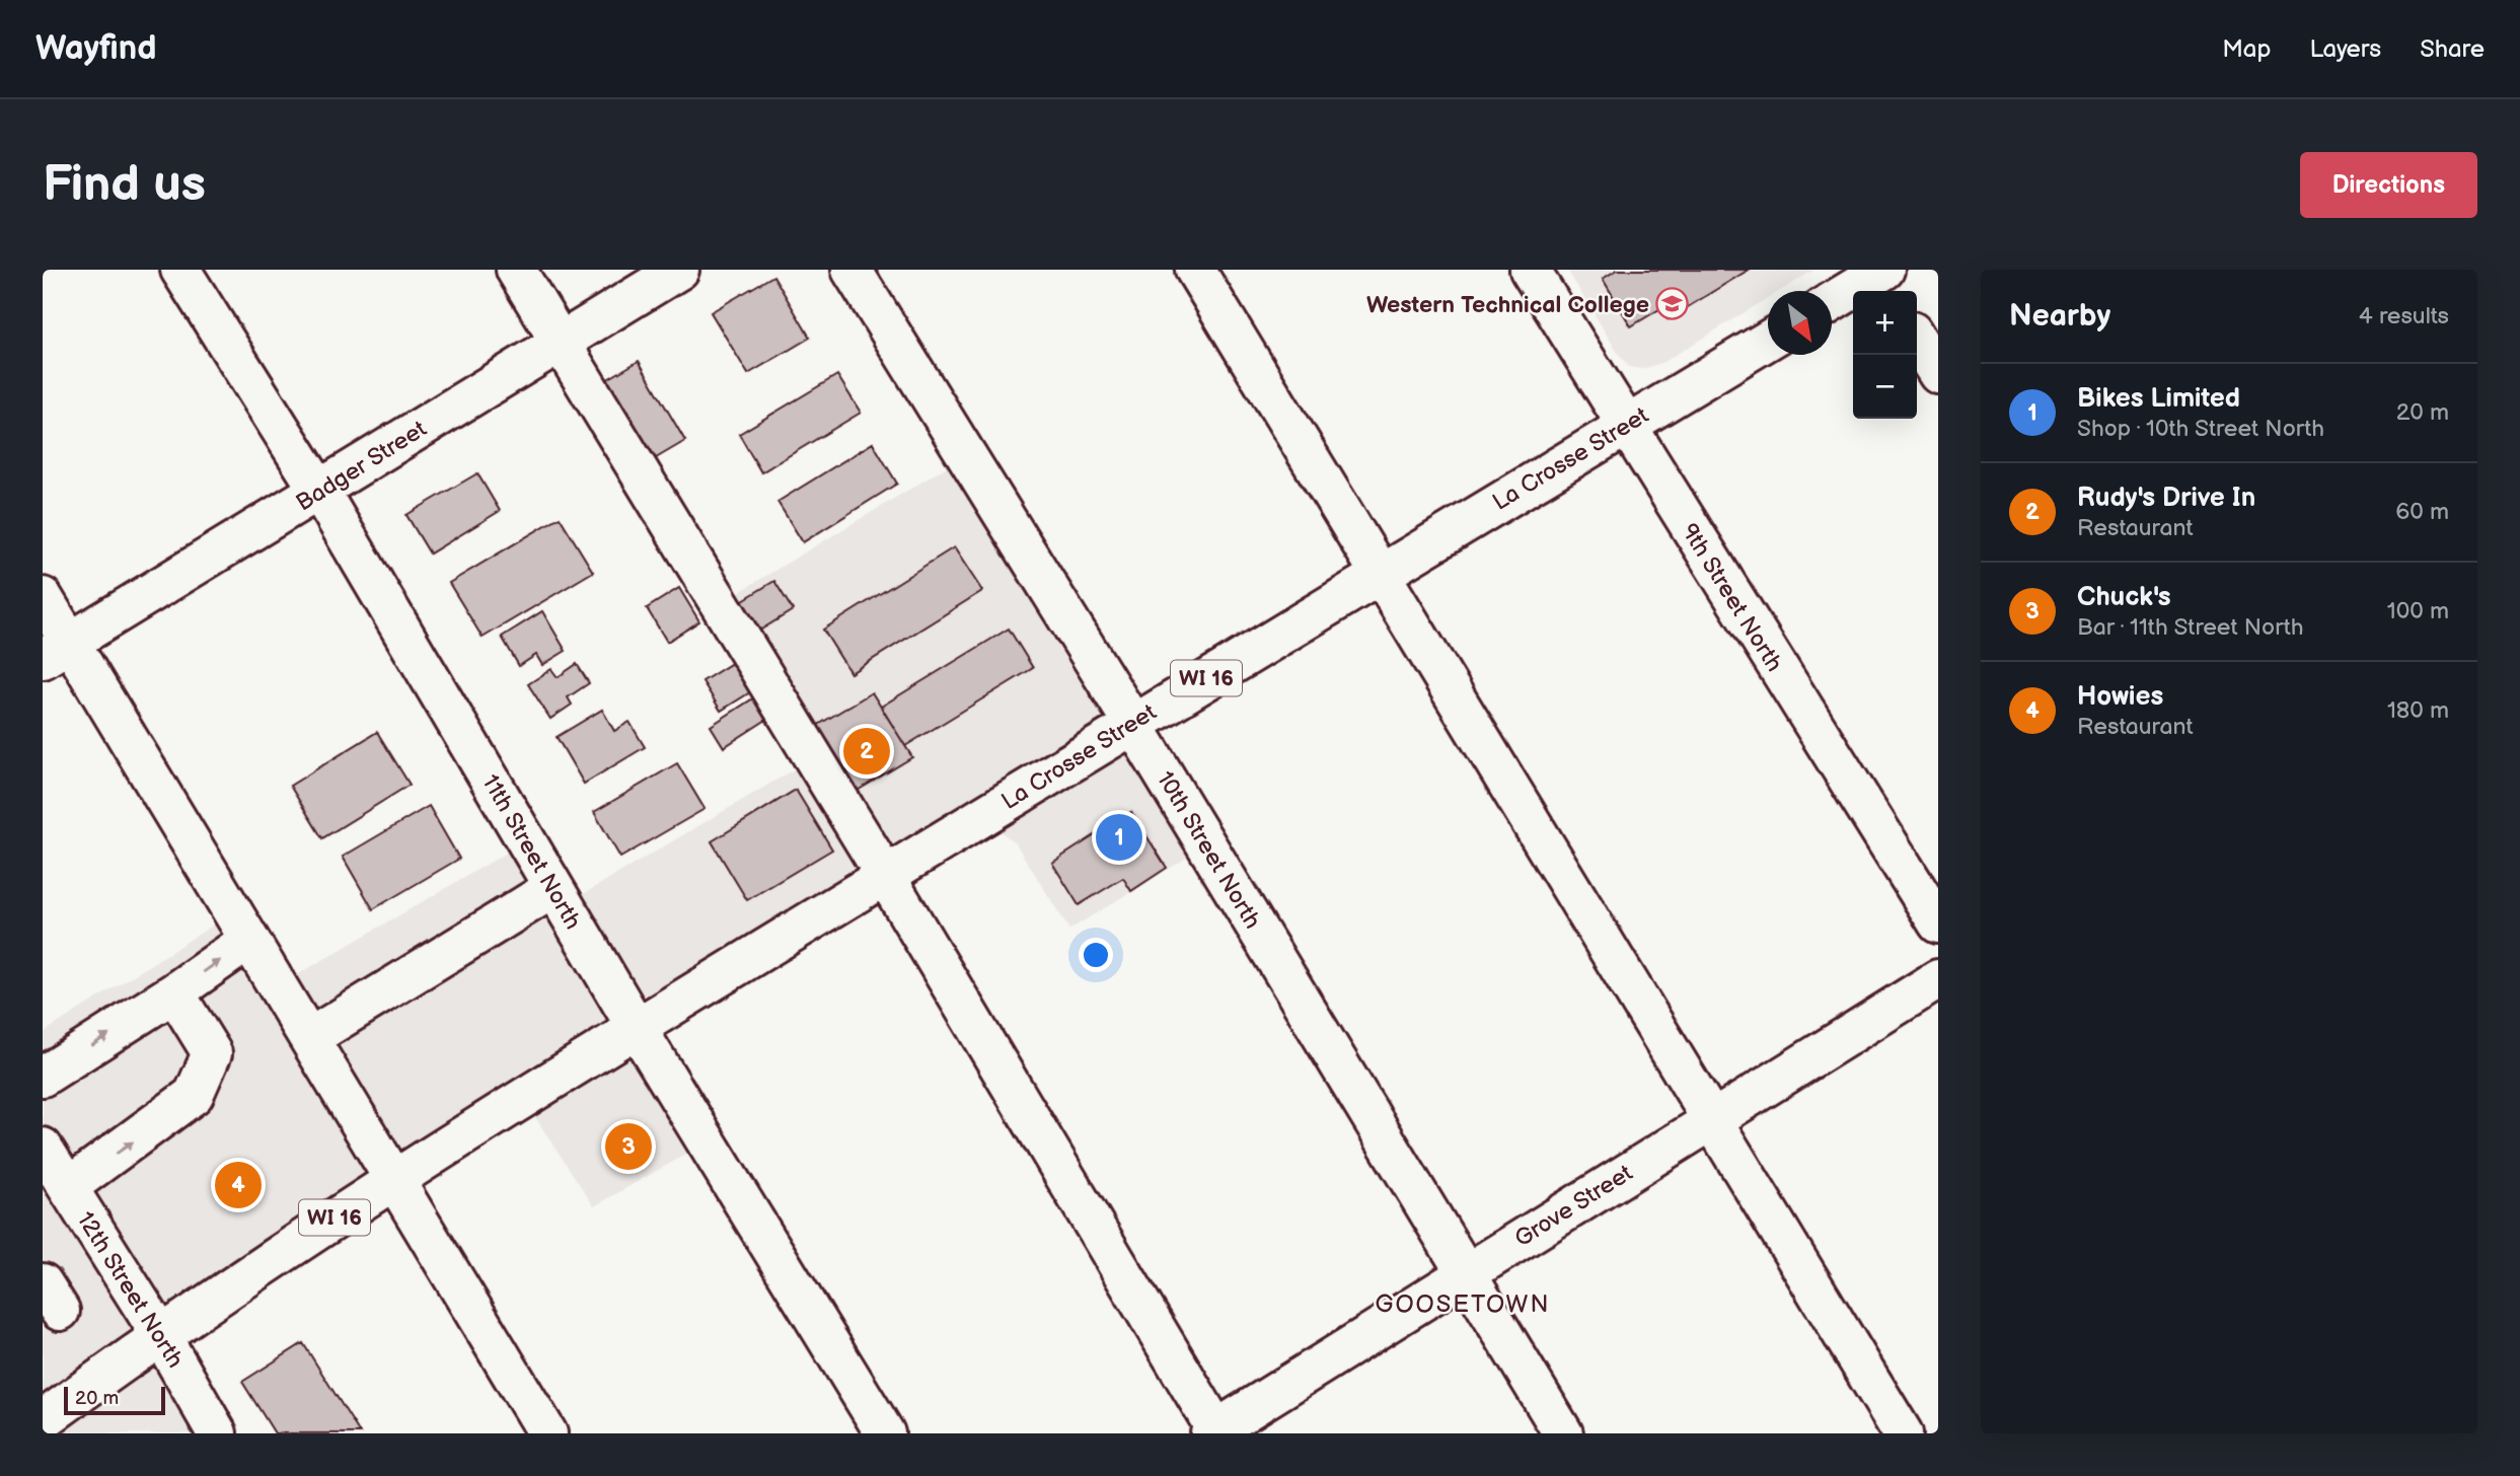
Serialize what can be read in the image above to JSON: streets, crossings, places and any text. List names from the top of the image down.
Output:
{
  "streets": {
    "street": [
      "La Crosse Street",
      "Badger Street",
      "9th Street North",
      "WI 16",
      "10th Street North",
      "11th Street North",
      "Grove Street",
      "12th Street North"
    ]
  },
  "crossings": [
    ["La Crosse Street", "9th Street North"],
    ["La Crosse Street", "WI 16"],
    ["La Crosse Street", "10th Street North"],
    ["La Crosse Street", "11th Street North"],
    ["Badger Street", "11th Street North"],
    ["WI 16", "11th Street North"],
    ["WI 16", "12th Street North"],
    ["10th Street North", "Grove Street"]
  ],
  "districts": ["GOOSETOWN"],
  "places": {
    "school or university": ["Western Technical College"]
  },
  "scale_bar": "20 m",
  "north": "bottom right",
  "page": {
    "header": "Wayfind",
    "nav": ["Map", "Layers", "Share"],
    "buttons": "Directions",
    "title": "Find us",
    "heading": ["Nearby", "4 results"],
    "map_buttons": ["+", "−"],
    "list": [
      {
        "mark": "1",
        "name": "Bikes Limited",
        "note": "Shop · 10th Street North",
        "value": "20 m"
      },
      {
        "mark": "2",
        "name": "Rudy's Drive In",
        "note": "Restaurant",
        "value": "60 m"
      },
      {
        "mark": "3",
        "name": "Chuck's",
        "note": "Bar · 11th Street North",
        "value": "100 m"
      },
      {
        "mark": "4",
        "name": "Howies",
        "note": "Restaurant",
        "value": "180 m"
      }
    ],
    "pins": [
      "2",
      "1",
      "3",
      "4"
    ],
    "scale": "20 m"
  }
}
